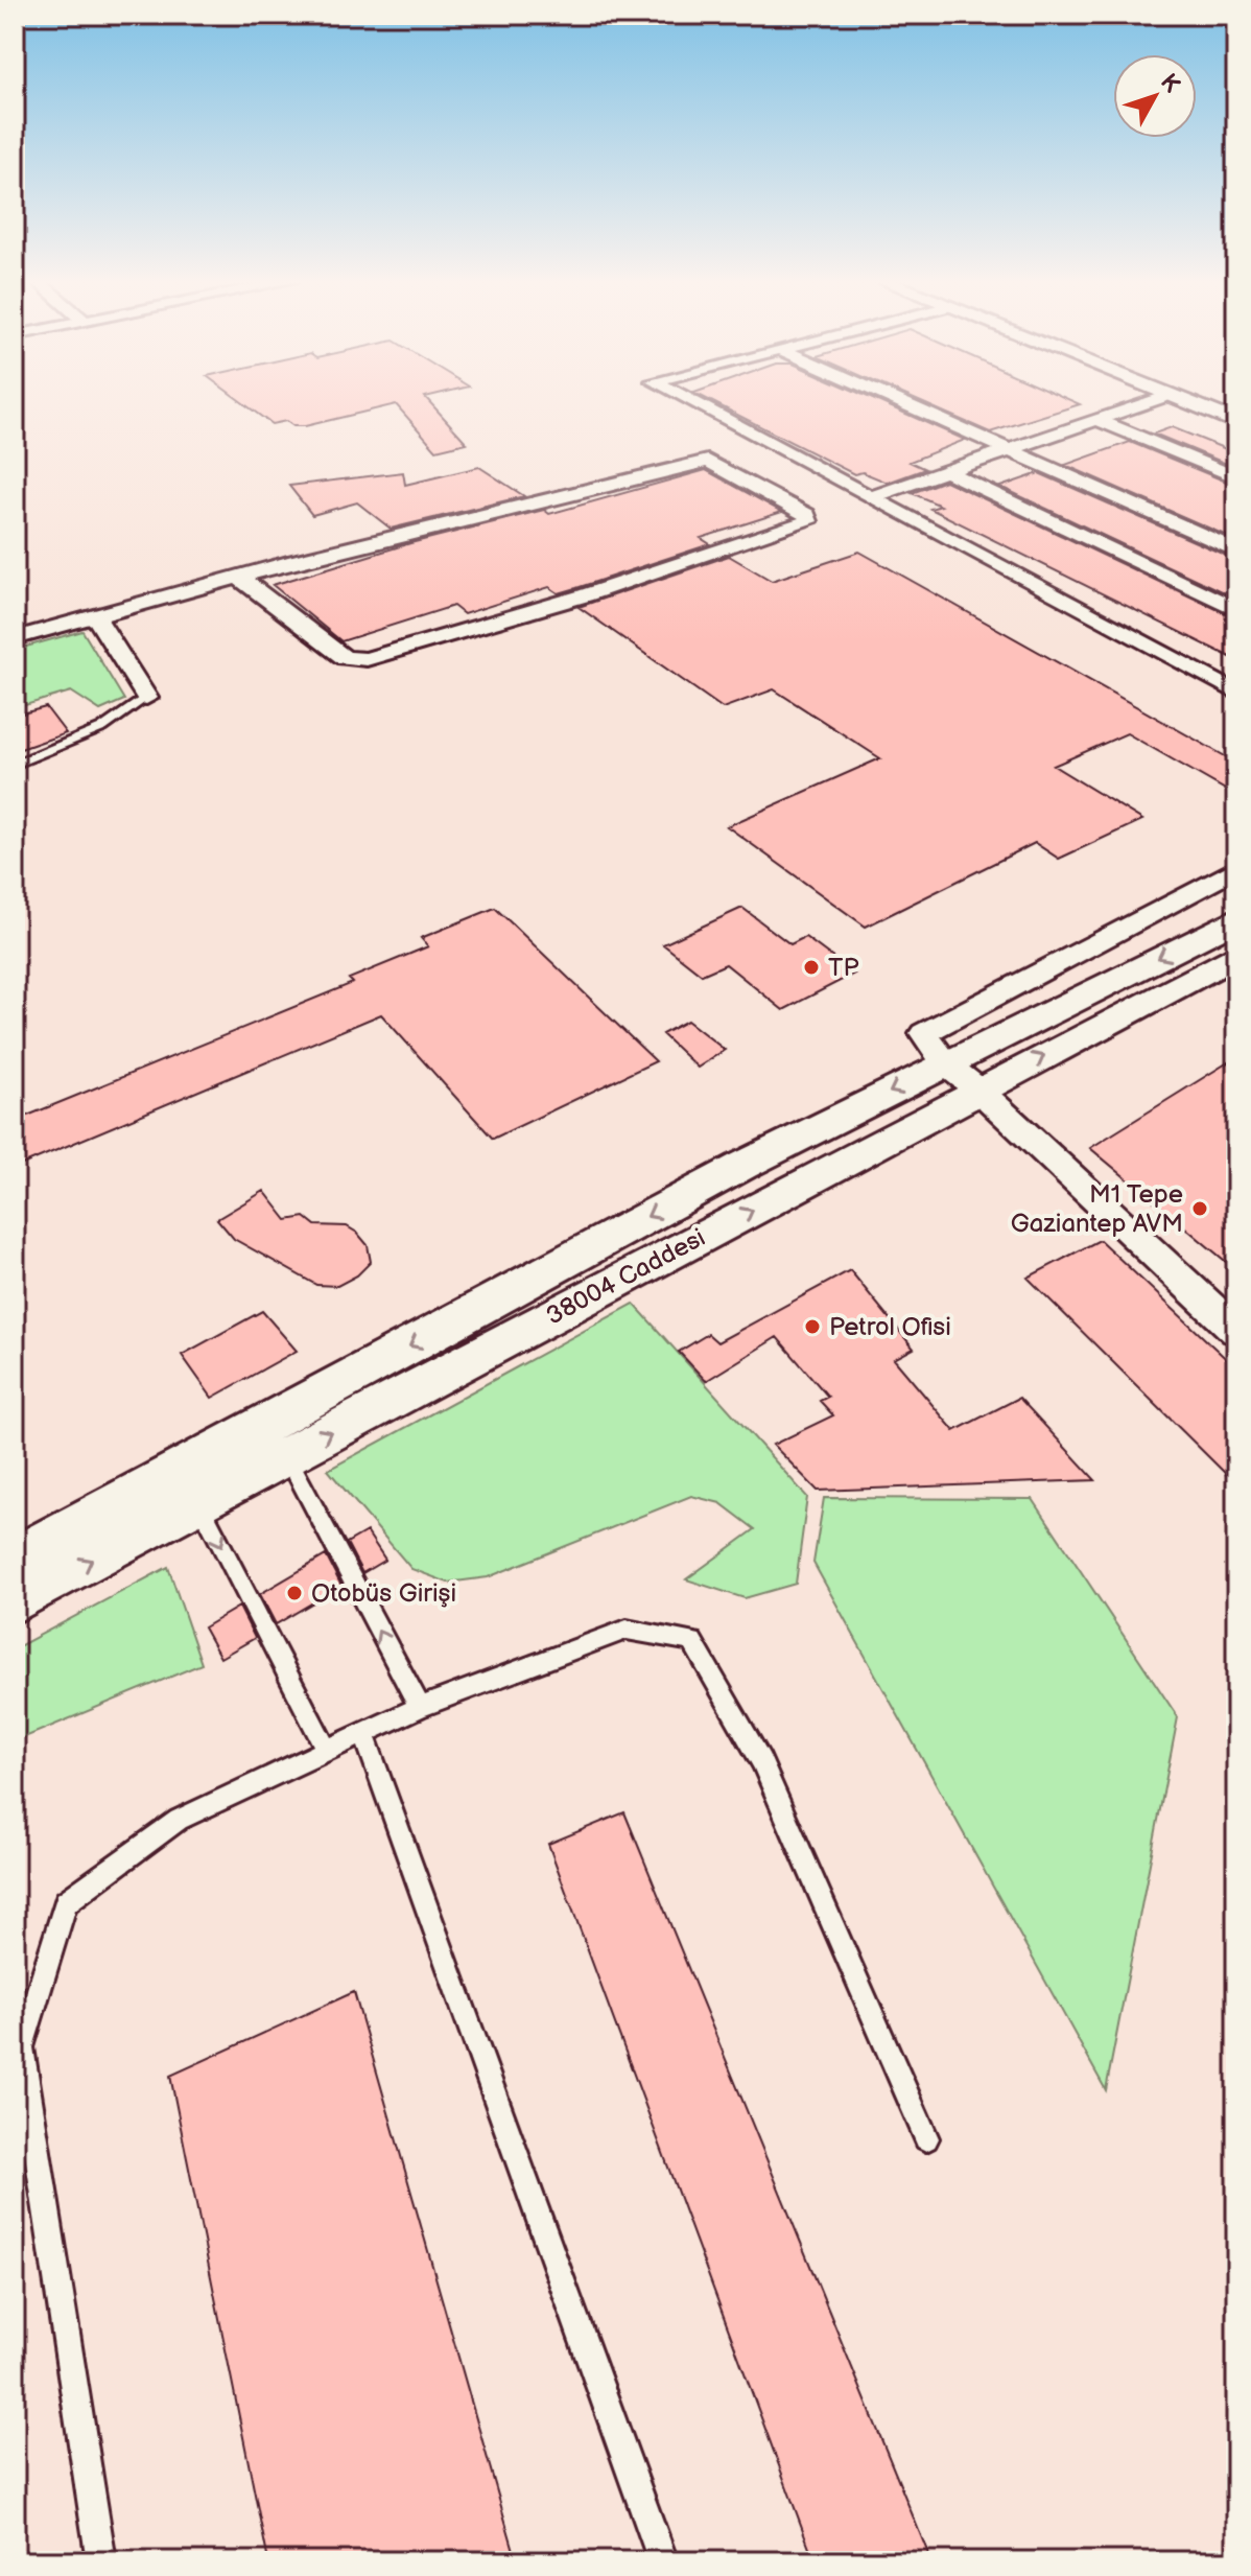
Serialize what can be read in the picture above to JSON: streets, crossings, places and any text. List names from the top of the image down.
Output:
{
  "streets": {
    "street": ["38004 Caddesi"]
  },
  "places": [
    "TP",
    "M1 Tepe Gaziantep AVM",
    "Petrol Ofisi",
    "Otobüs Girişi"
  ],
  "north": "top right"
}
